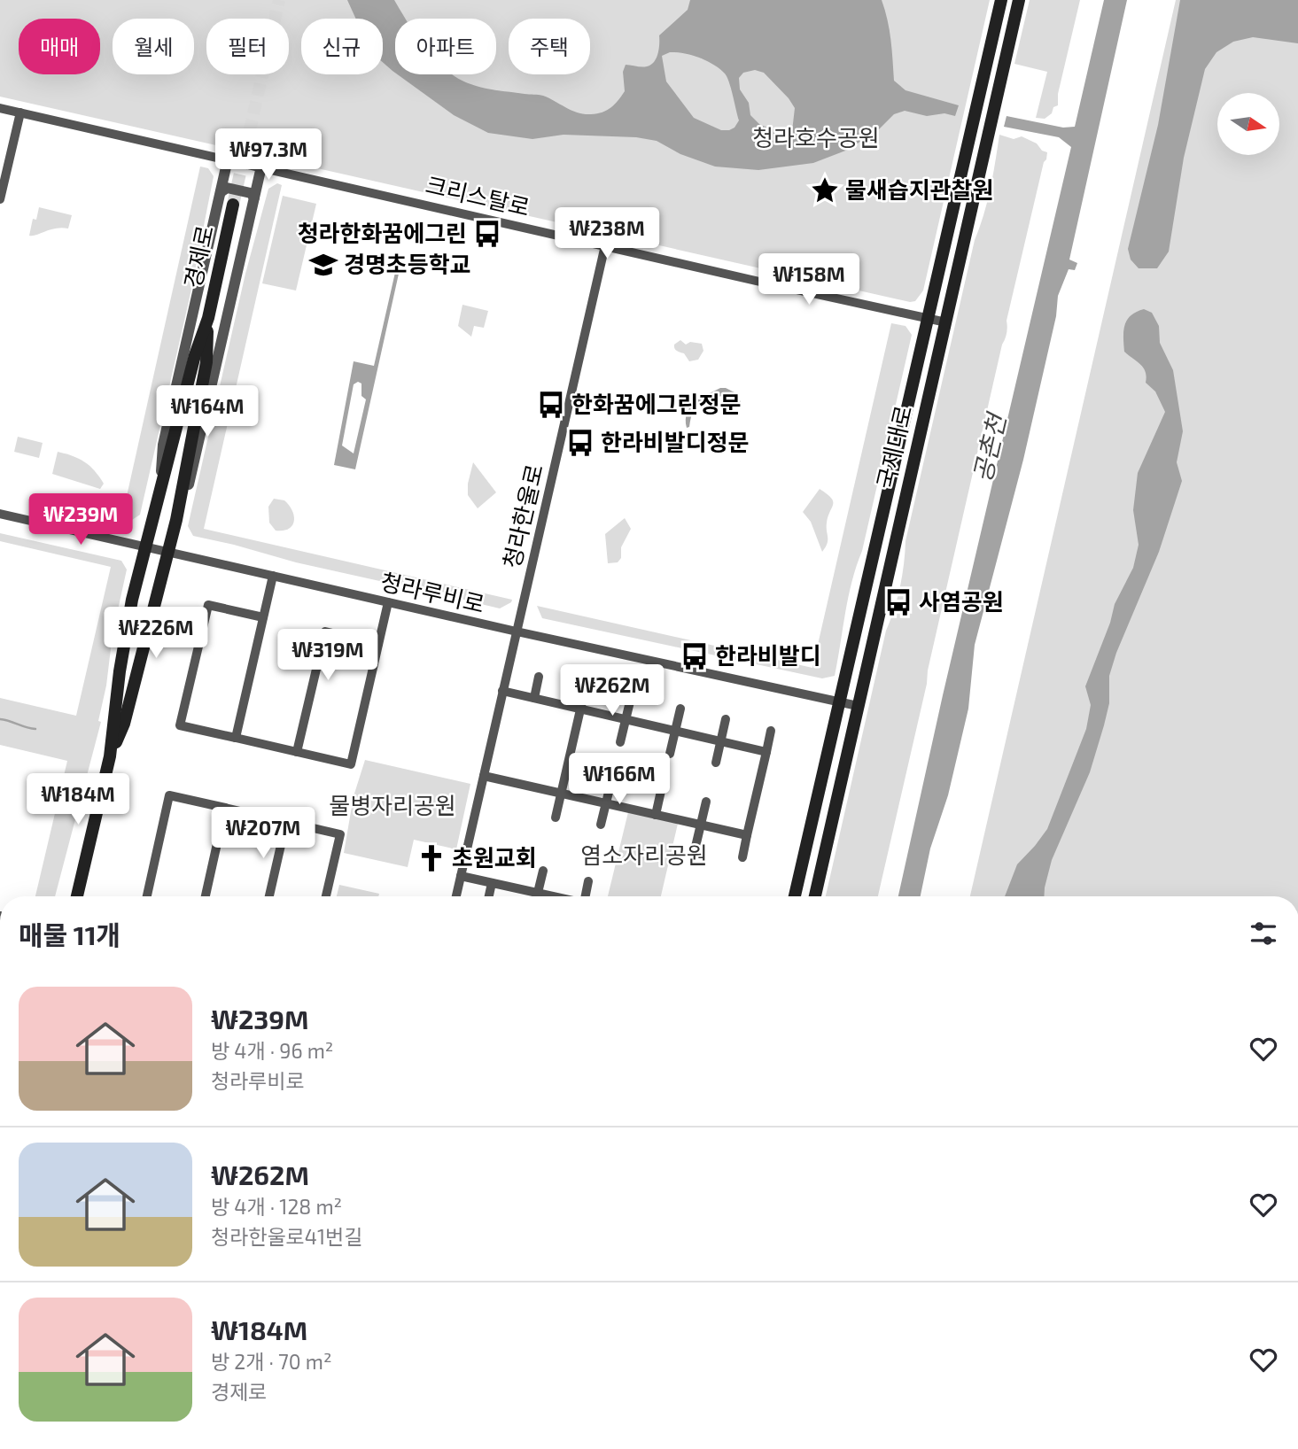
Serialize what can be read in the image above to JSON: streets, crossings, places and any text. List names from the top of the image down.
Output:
{
  "streets": {
    "main road": ["경제로", "국제대로"],
    "street": ["크리스탈로", "청라한울로", "청라루비로"]
  },
  "crossings": [
    ["크리스탈로", "국제대로"],
    ["크리스탈로", "청라한울로"],
    ["경제로", "청라루비로"],
    ["국제대로", "청라루비로"],
    ["청라한울로", "청라루비로"]
  ],
  "water": ["공촌천"],
  "parks": ["청라호수공원", "물병자리공원", "염소자리공원"],
  "places": {
    "place": ["물새습지관찰원"],
    "bus stop": [
      "청라한화꿈에그린",
      "한화꿈에그린정문",
      "한라비발디정문",
      "사염공원",
      "한라비발디"
    ],
    "school or university": ["경명초등학교"],
    "church": ["초원교회"]
  },
  "north": "right",
  "page": {
    "chip": [
      "매매",
      "월세",
      "필터",
      "신규",
      "아파트",
      "주택"
    ],
    "price": [
      "₩97.3M",
      "₩238M",
      "₩158M",
      "₩164M",
      "₩239M",
      "₩226M",
      "₩319M",
      "₩262M",
      "₩166M",
      "₩184M",
      "₩207M"
    ],
    "heading": "매물 11개",
    "list": [
      {
        "name": "₩239M",
        "note": "방 4개 · 96 m² · 청라루비로"
      },
      {
        "name": "₩262M",
        "note": "방 4개 · 128 m² · 청라한울로41번길"
      },
      {
        "name": "₩184M",
        "note": "방 2개 · 70 m² · 경제로"
      }
    ]
  }
}
